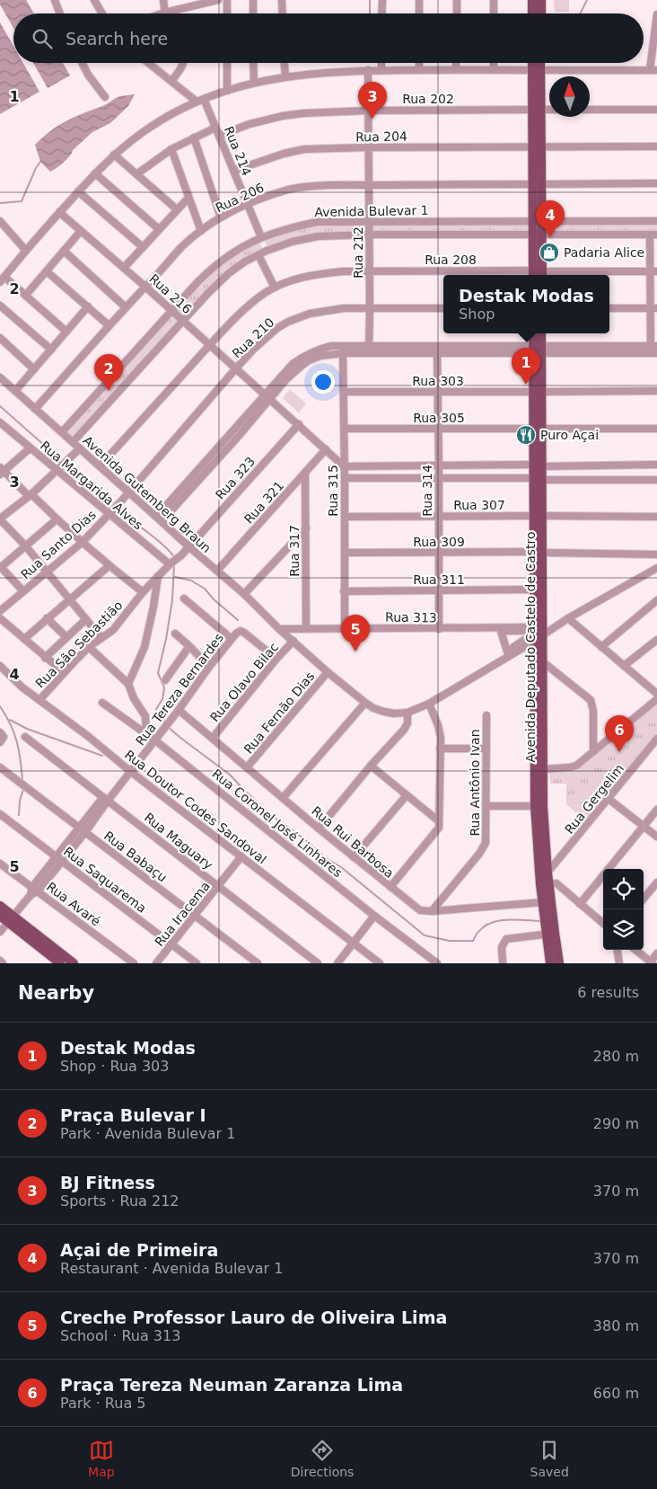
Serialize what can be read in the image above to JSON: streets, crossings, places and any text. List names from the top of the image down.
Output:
{
  "streets": {
    "main road": ["Avenida Deputado Castelo de Castro"],
    "street": [
      "Rua 202",
      "Rua 204",
      "Rua 214",
      "Rua 206",
      "Avenida Bulevar 1",
      "Rua 212",
      "Rua 208",
      "Rua 216",
      "Rua 210",
      "Rua 303",
      "Rua 305",
      "Rua 323",
      "Rua Margarida Alves",
      "Rua 315",
      "Rua 314",
      "Avenida Gutemberg Braun",
      "Rua 321",
      "Rua 307",
      "Rua 309",
      "Rua Santo Dias",
      "Rua 317",
      "Rua 311",
      "Rua 313",
      "Rua São Sebastião",
      "Rua Olavo Bilac",
      "Rua Tereza Bernardes",
      "Rua Fernão Dias",
      "Rua Antônio Ivan",
      "Rua Gergelim",
      "Rua Doutor Codes Sandoval",
      "Rua Coronel José Linhares",
      "Rua Maguary",
      "Rua Rui Barbosa",
      "Rua Babaçu",
      "Rua Saquarema",
      "Rua Avaré",
      "Rua Iracema"
    ]
  },
  "crossings": [
    ["Rua 202", "Rua 214"],
    ["Rua 202", "Rua 212"],
    ["Rua 204", "Rua 214"],
    ["Rua 204", "Rua 212"],
    ["Rua 214", "Rua 206"],
    ["Rua 214", "Avenida Bulevar 1"],
    ["Rua 206", "Rua 212"],
    ["Rua 206", "Rua 216"],
    ["Rua 206", "Avenida Gutemberg Braun"],
    ["Avenida Bulevar 1", "Rua 212"],
    ["Avenida Bulevar 1", "Rua 216"],
    ["Avenida Bulevar 1", "Avenida Gutemberg Braun"],
    ["Rua 212", "Rua 208"],
    ["Rua 212", "Rua 210"],
    ["Rua 216", "Rua 210"],
    ["Rua 216", "Rua 323"],
    ["Rua 216", "Rua 315"],
    ["Rua 216", "Rua 321"],
    ["Rua 210", "Avenida Gutemberg Braun"],
    ["Rua 210", "Rua Santo Dias"],
    ["Rua 303", "Rua 315"],
    ["Rua 303", "Rua 314"],
    ["Rua 303", "Avenida Deputado Castelo de Castro"],
    ["Rua 305", "Rua 315"],
    ["Rua 305", "Rua 314"],
    ["Rua 305", "Avenida Deputado Castelo de Castro"],
    ["Rua 323", "Avenida Gutemberg Braun"],
    ["Rua 323", "Rua São Sebastião"],
    ["Rua Margarida Alves", "Rua Santo Dias"],
    ["Rua Margarida Alves", "Rua São Sebastião"],
    ["Rua 315", "Rua 307"],
    ["Rua 315", "Rua 309"],
    ["Rua 315", "Rua 311"],
    ["Rua 315", "Rua 313"],
    ["Rua 314", "Rua 307"],
    ["Rua 314", "Rua 309"],
    ["Rua 314", "Rua 311"],
    ["Rua 314", "Rua 313"],
    ["Avenida Gutemberg Braun", "Rua 321"],
    ["Avenida Gutemberg Braun", "Rua Santo Dias"],
    ["Avenida Gutemberg Braun", "Rua 313"],
    ["Avenida Gutemberg Braun", "Rua São Sebastião"],
    ["Avenida Gutemberg Braun", "Rua Olavo Bilac"],
    ["Avenida Gutemberg Braun", "Rua Fernão Dias"],
    ["Rua 321", "Rua 317"],
    ["Rua 307", "Avenida Deputado Castelo de Castro"],
    ["Rua 309", "Avenida Deputado Castelo de Castro"],
    ["Rua 317", "Rua 313"],
    ["Rua 311", "Avenida Deputado Castelo de Castro"],
    ["Rua 313", "Avenida Deputado Castelo de Castro"],
    ["Rua São Sebastião", "Rua Doutor Codes Sandoval"],
    ["Avenida Deputado Castelo de Castro", "Rua Gergelim"],
    ["Avenida Deputado Castelo de Castro", "Rua Rui Barbosa"],
    ["Rua Olavo Bilac", "Rua Tereza Bernardes"],
    ["Rua Olavo Bilac", "Rua Rui Barbosa"],
    ["Rua Tereza Bernardes", "Rua Doutor Codes Sandoval"],
    ["Rua Tereza Bernardes", "Rua Coronel José Linhares"],
    ["Rua Tereza Bernardes", "Rua Maguary"],
    ["Rua Tereza Bernardes", "Rua Rui Barbosa"],
    ["Rua Tereza Bernardes", "Rua Babaçu"],
    ["Rua Tereza Bernardes", "Rua Saquarema"],
    ["Rua Tereza Bernardes", "Rua Avaré"],
    ["Rua Fernão Dias", "Rua Rui Barbosa"],
    ["Rua Antônio Ivan", "Rua Rui Barbosa"],
    ["Rua Doutor Codes Sandoval", "Rua Iracema"],
    ["Rua Maguary", "Rua Iracema"],
    ["Rua Babaçu", "Rua Iracema"],
    ["Rua Saquarema", "Rua Iracema"]
  ],
  "places": {
    "shop": ["Padaria Alice"],
    "restaurant": ["Puro Açai"]
  },
  "north": "top",
  "page": {
    "search": "Search here",
    "pins": [
      "3",
      "4",
      "1",
      "2",
      "5",
      "6"
    ],
    "popup": ["Destak Modas", "Shop"],
    "heading": ["Nearby", "6 results"],
    "list": [
      {
        "mark": "1",
        "name": "Destak Modas",
        "note": "Shop · Rua 303",
        "value": "280 m"
      },
      {
        "mark": "2",
        "name": "Praça Bulevar I",
        "note": "Park · Avenida Bulevar 1",
        "value": "290 m"
      },
      {
        "mark": "3",
        "name": "BJ Fitness",
        "note": "Sports · Rua 212",
        "value": "370 m"
      },
      {
        "mark": "4",
        "name": "Açai de Primeira",
        "note": "Restaurant · Avenida Bulevar 1",
        "value": "370 m"
      },
      {
        "mark": "5",
        "name": "Creche Professor Lauro de Oliveira Lima",
        "note": "School · Rua 313",
        "value": "380 m"
      },
      {
        "mark": "6",
        "name": "Praça Tereza Neuman Zaranza Lima",
        "note": "Park · Rua 5",
        "value": "660 m"
      }
    ],
    "nav": ["Map", "Directions", "Saved"]
  },
  "grid": {
    "rows": [
      "1",
      "2",
      "3",
      "4",
      "5"
    ]
  }
}
